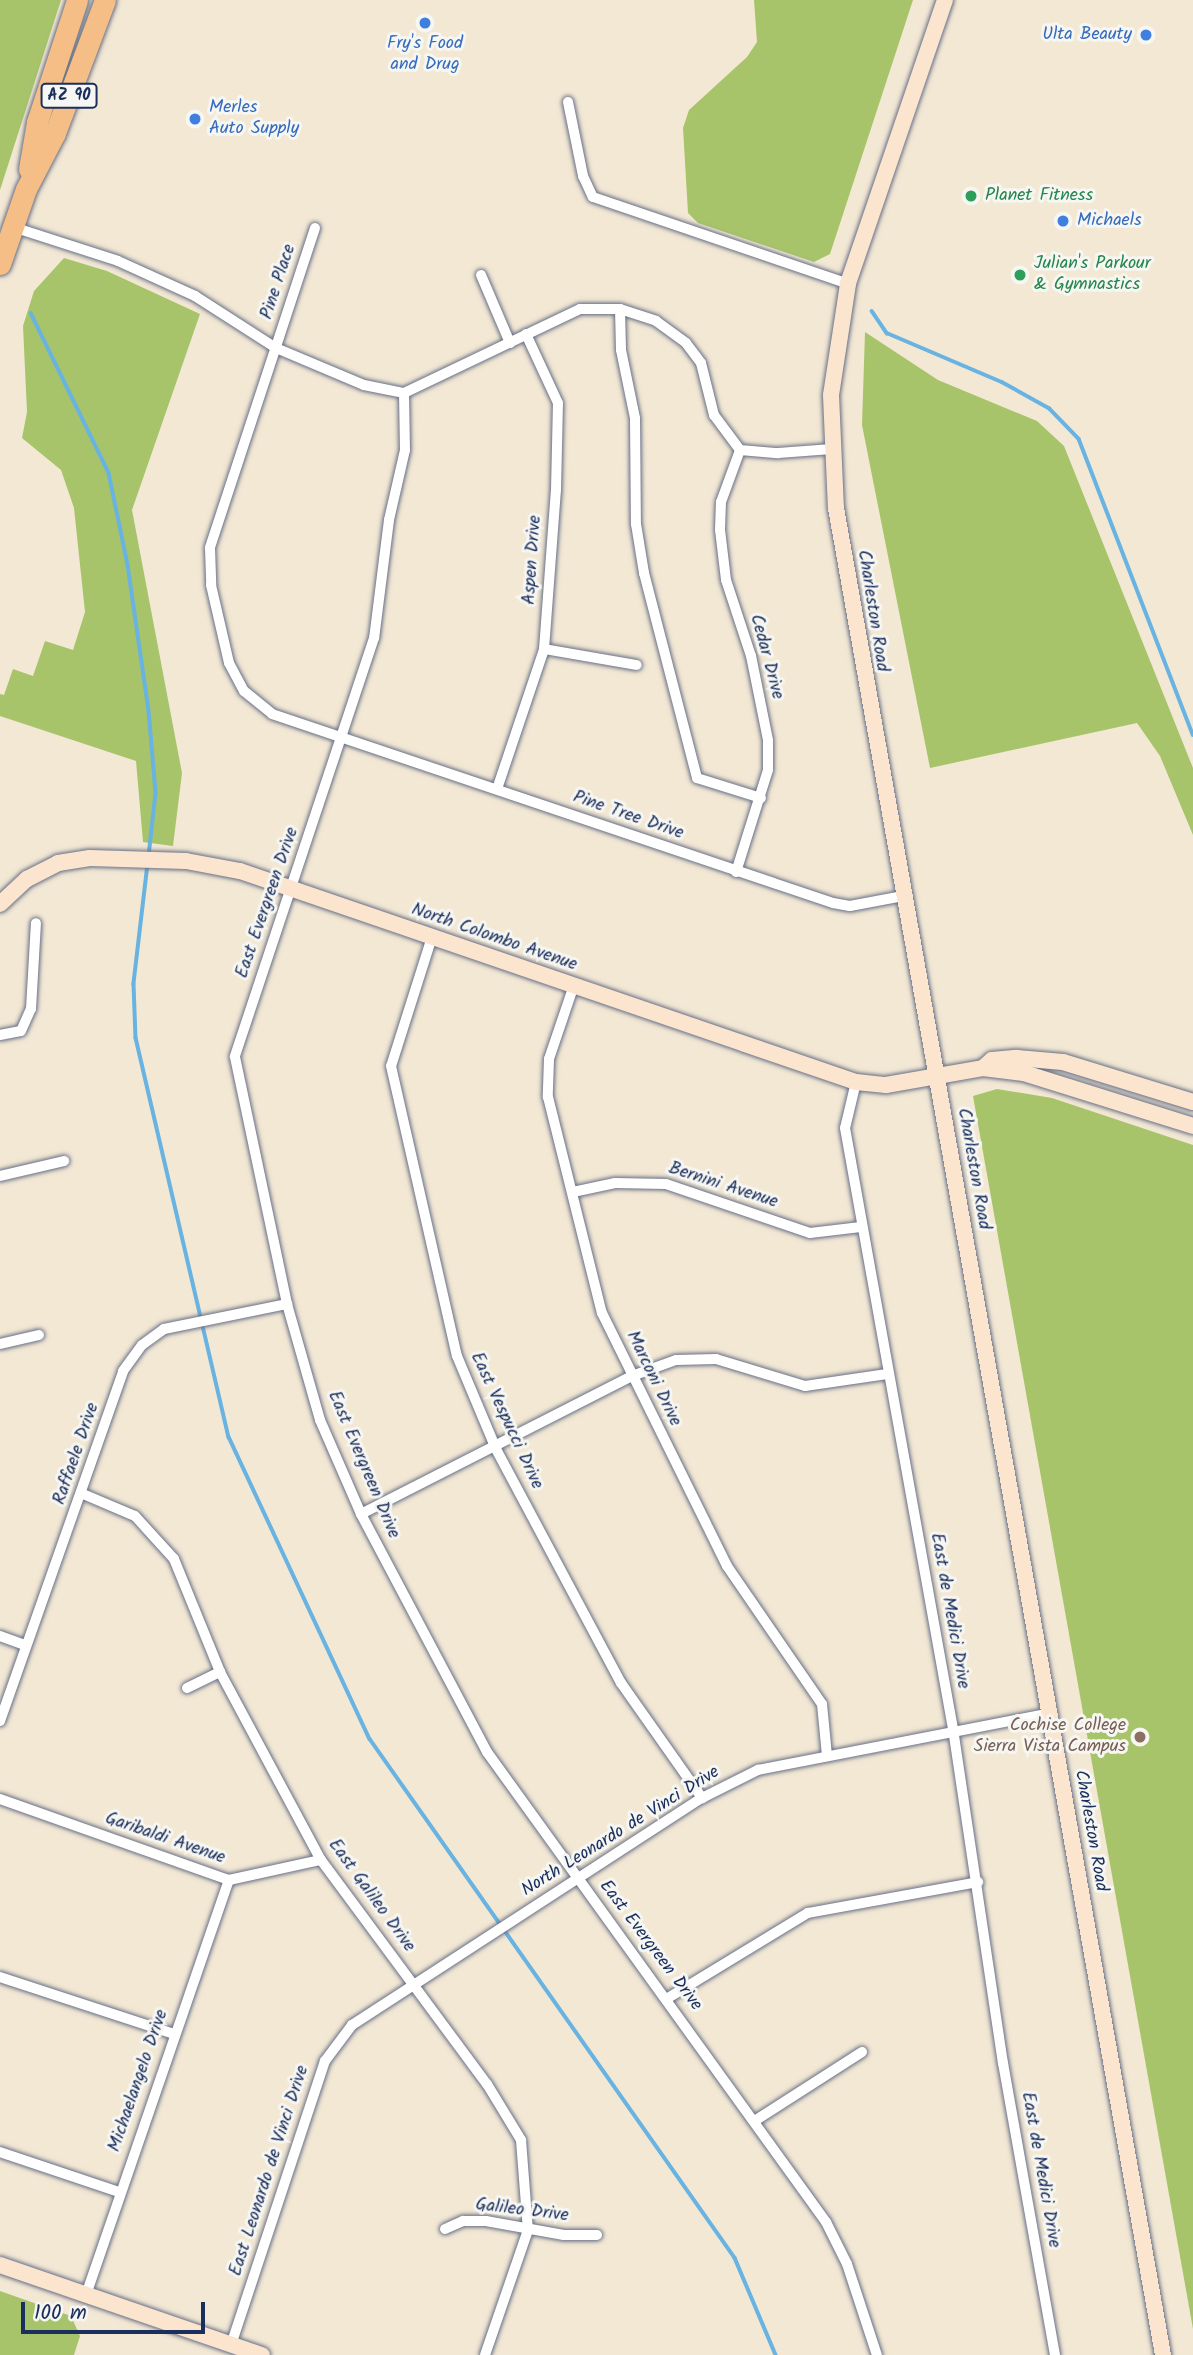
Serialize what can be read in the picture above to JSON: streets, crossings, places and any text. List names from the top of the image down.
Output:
{
  "streets": {
    "highway": ["AZ 90"],
    "main road": ["Charleston Road", "North Colombo Avenue"],
    "street": [
      "Pine Place",
      "Aspen Drive",
      "Cedar Drive",
      "Pine Tree Drive",
      "East Evergreen Drive",
      "Bernini Avenue",
      "Marconi Drive",
      "East Vespucci Drive",
      "Raffaele Drive",
      "East de Medici Drive",
      "North Leonardo de Vinci Drive",
      "Garibaldi Avenue",
      "East Galileo Drive",
      "Michaelangelo Drive",
      "East Leonardo de Vinci Drive",
      "Galileo Drive"
    ]
  },
  "crossings": [
    ["Pine Place", "Pine Tree Drive"],
    ["Aspen Drive", "Pine Tree Drive"],
    ["Charleston Road", "Pine Tree Drive"],
    ["Charleston Road", "North Colombo Avenue"],
    ["Charleston Road", "North Leonardo de Vinci Drive"],
    ["Cedar Drive", "Pine Tree Drive"],
    ["Pine Tree Drive", "East Evergreen Drive"],
    ["East Evergreen Drive", "North Colombo Avenue"],
    ["East Evergreen Drive", "Raffaele Drive"],
    ["East Evergreen Drive", "North Leonardo de Vinci Drive"],
    ["North Colombo Avenue", "Marconi Drive"],
    ["North Colombo Avenue", "East Vespucci Drive"],
    ["North Colombo Avenue", "East de Medici Drive"],
    ["Bernini Avenue", "Marconi Drive"],
    ["Bernini Avenue", "East de Medici Drive"],
    ["Marconi Drive", "North Leonardo de Vinci Drive"],
    ["East Vespucci Drive", "North Leonardo de Vinci Drive"],
    ["Raffaele Drive", "East Galileo Drive"],
    ["East de Medici Drive", "North Leonardo de Vinci Drive"],
    ["North Leonardo de Vinci Drive", "East Leonardo de Vinci Drive"],
    ["Garibaldi Avenue", "East Galileo Drive"],
    ["Garibaldi Avenue", "Michaelangelo Drive"],
    ["East Galileo Drive", "East Leonardo de Vinci Drive"],
    ["East Galileo Drive", "Galileo Drive"]
  ],
  "places": [
    "Fry's Food and Drug",
    "Ulta Beauty",
    "Merles Auto Supply",
    "Planet Fitness",
    "Michaels",
    "Julian's Parkour & Gymnastics",
    "Cochise College Sierra Vista Campus"
  ],
  "scale_bar": "100 m"
}
